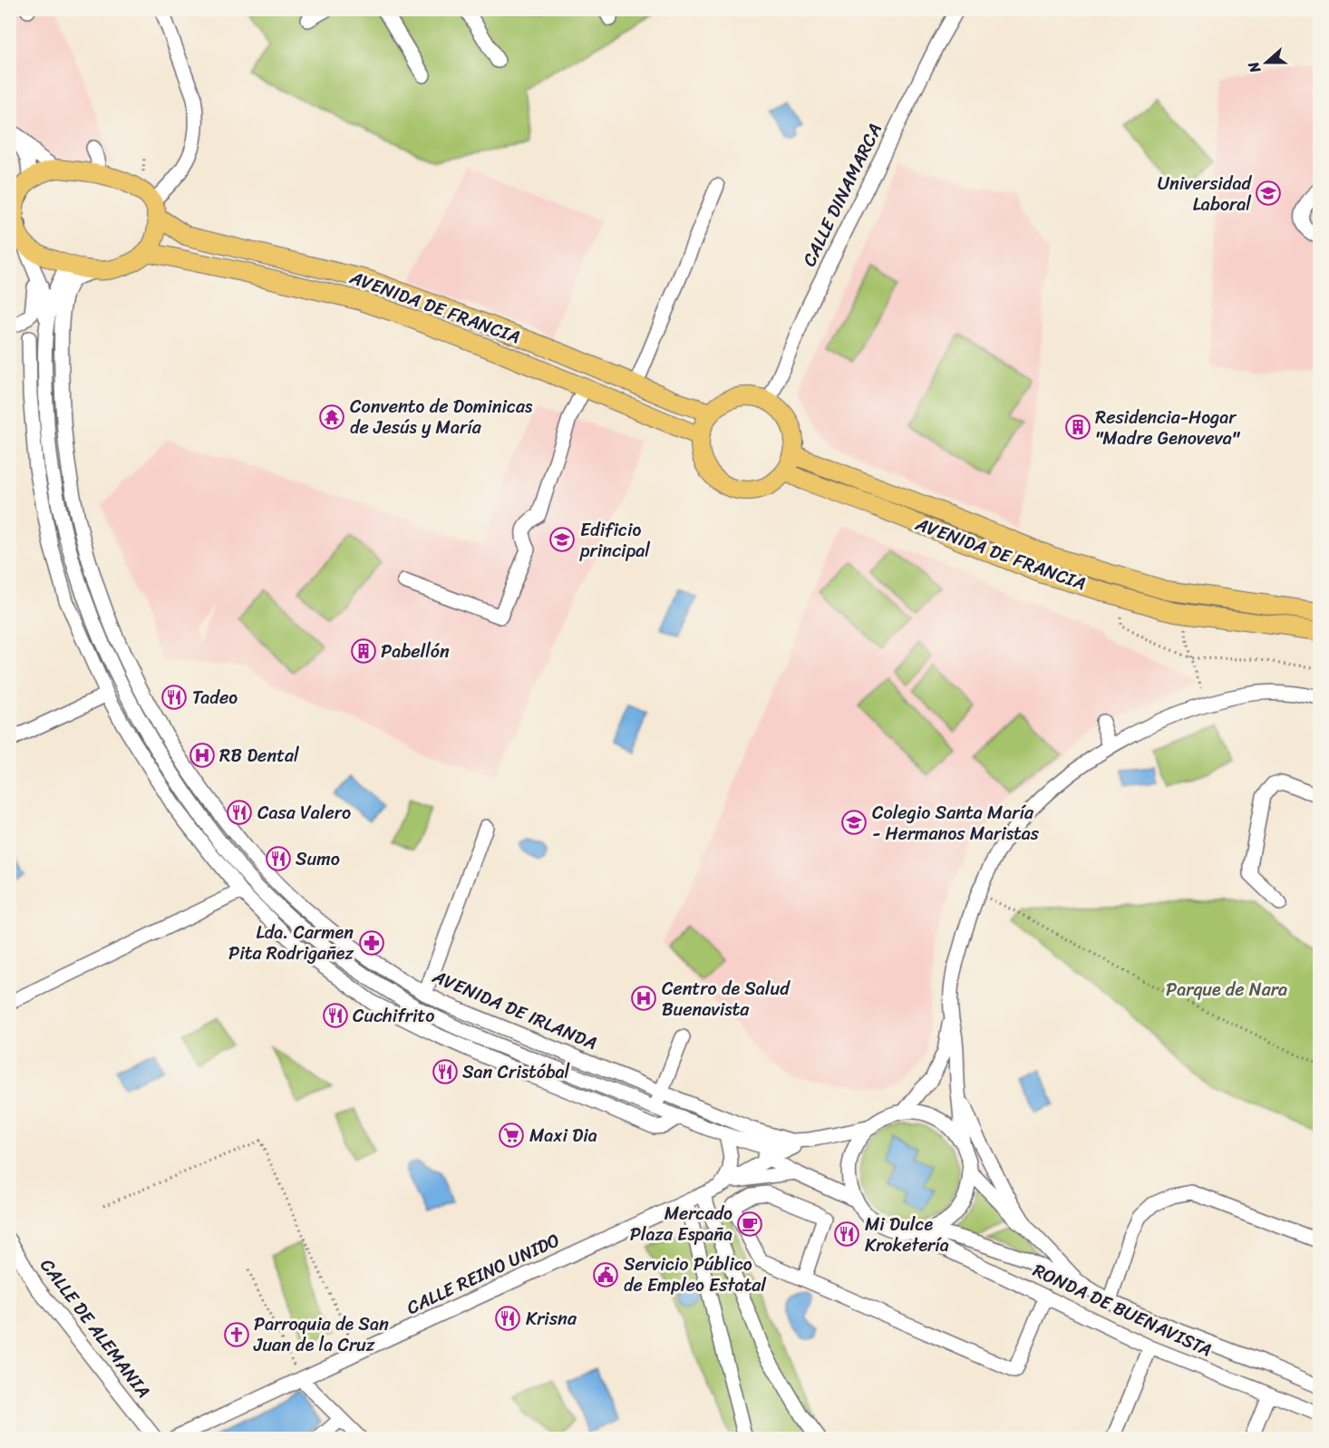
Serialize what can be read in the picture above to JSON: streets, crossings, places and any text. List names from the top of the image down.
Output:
{
  "streets": {
    "main road": ["AVENIDA DE FRANCIA"],
    "street": [
      "CALLE DINAMARCA",
      "AVENIDA DE IRLANDA",
      "CALLE REINO UNIDO",
      "RONDA DE BUENAVISTA",
      "CALLE DE ALEMANIA"
    ]
  },
  "crossings": [
    ["CALLE DINAMARCA", "AVENIDA DE FRANCIA"],
    ["AVENIDA DE FRANCIA", "AVENIDA DE IRLANDA"],
    ["AVENIDA DE IRLANDA", "CALLE REINO UNIDO"],
    ["AVENIDA DE IRLANDA", "RONDA DE BUENAVISTA"]
  ],
  "parks": ["Parque de Nara"],
  "places": {
    "school or university": ["Universidad Laboral", "Edificio principal", "Colegio Santa María - Hermanos Maristas"],
    "temple": ["Convento de Dominicas de Jesús y María"],
    "building": ["Residencia-Hogar \"Madre Genoveva\"", "Pabellón"],
    "restaurant": [
      "Tadeo",
      "Casa Valero",
      "Sumo",
      "Cuchifrito",
      "San Cristóbal",
      "Mi Dulce Kroketería",
      "Krisna"
    ],
    "hospital": ["RB Dental", "Centro de Salud Buenavista"],
    "pharmacy": ["Lda. Carmen Pita Rodrigañez"],
    "supermarket": ["Maxi Dia"],
    "cafe": ["Mercado Plaza España"],
    "public building": ["Servicio Público de Empleo Estatal"],
    "church": ["Parroquia de San Juan de la Cruz"]
  },
  "north": "left"
}
